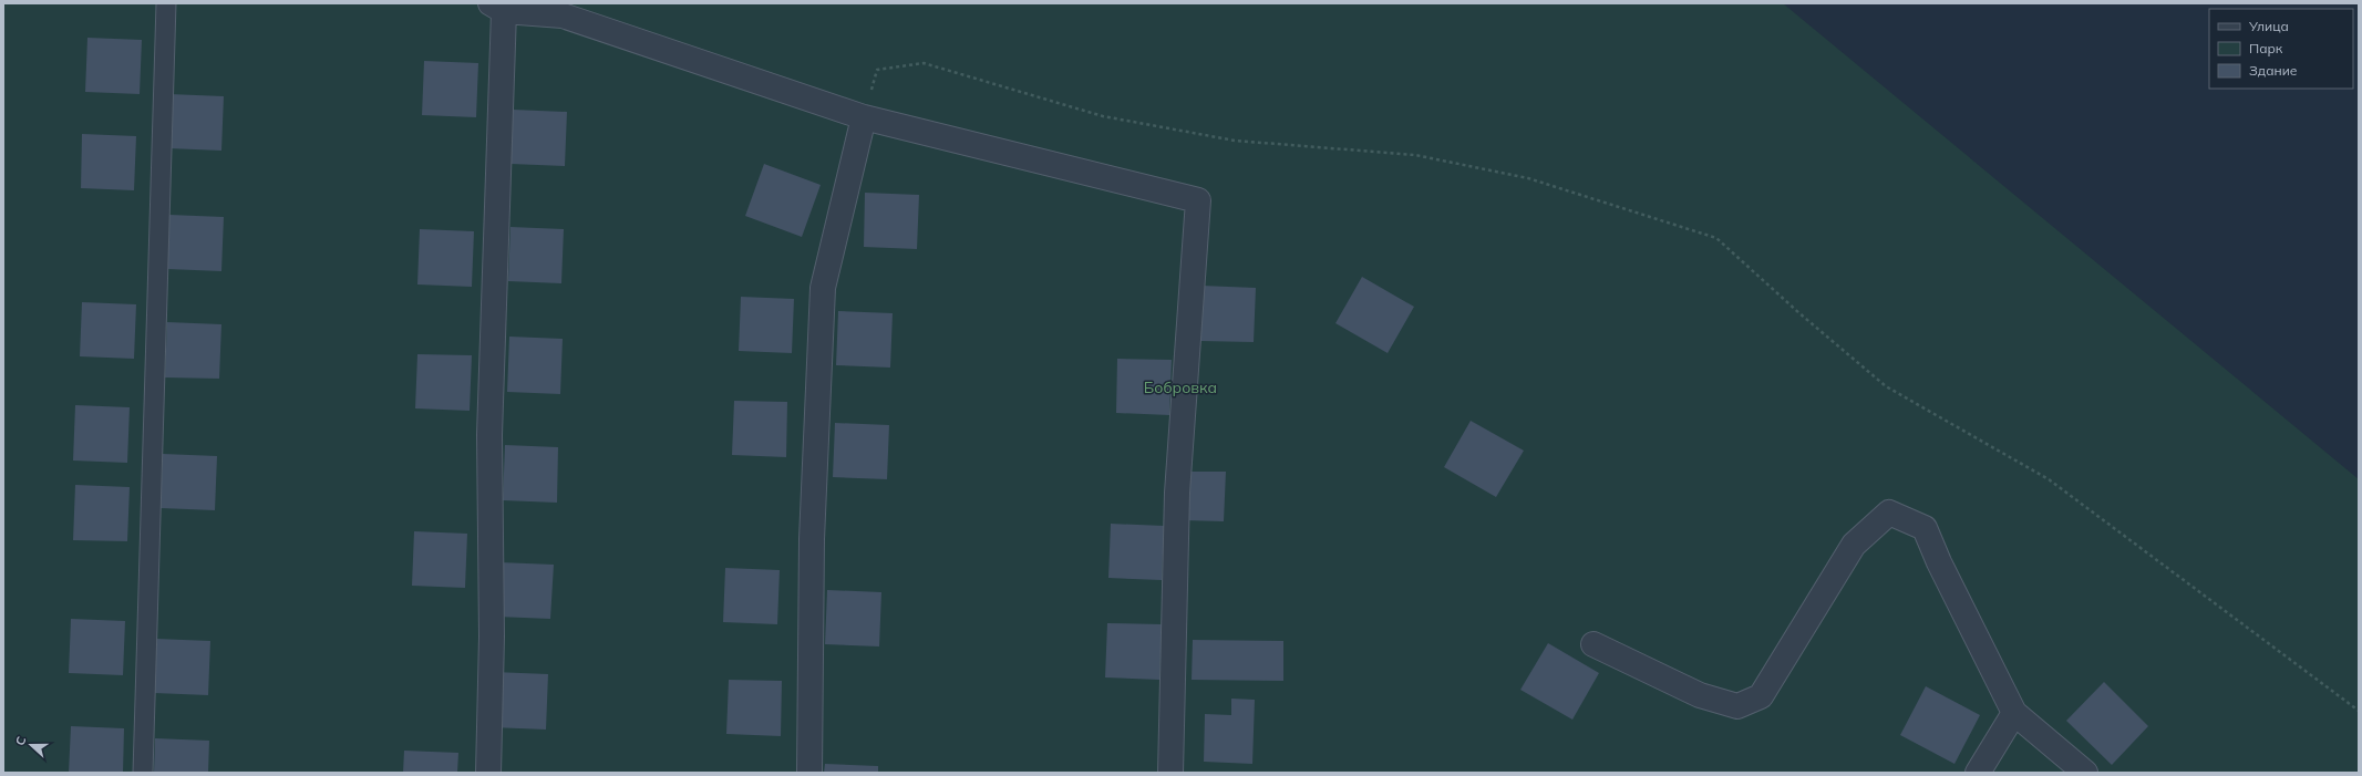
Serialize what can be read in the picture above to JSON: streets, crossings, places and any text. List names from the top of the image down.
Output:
{
  "parks": ["Бобровка"],
  "legend": ["Улица", "Парк", "Здание"],
  "north": "left"
}
